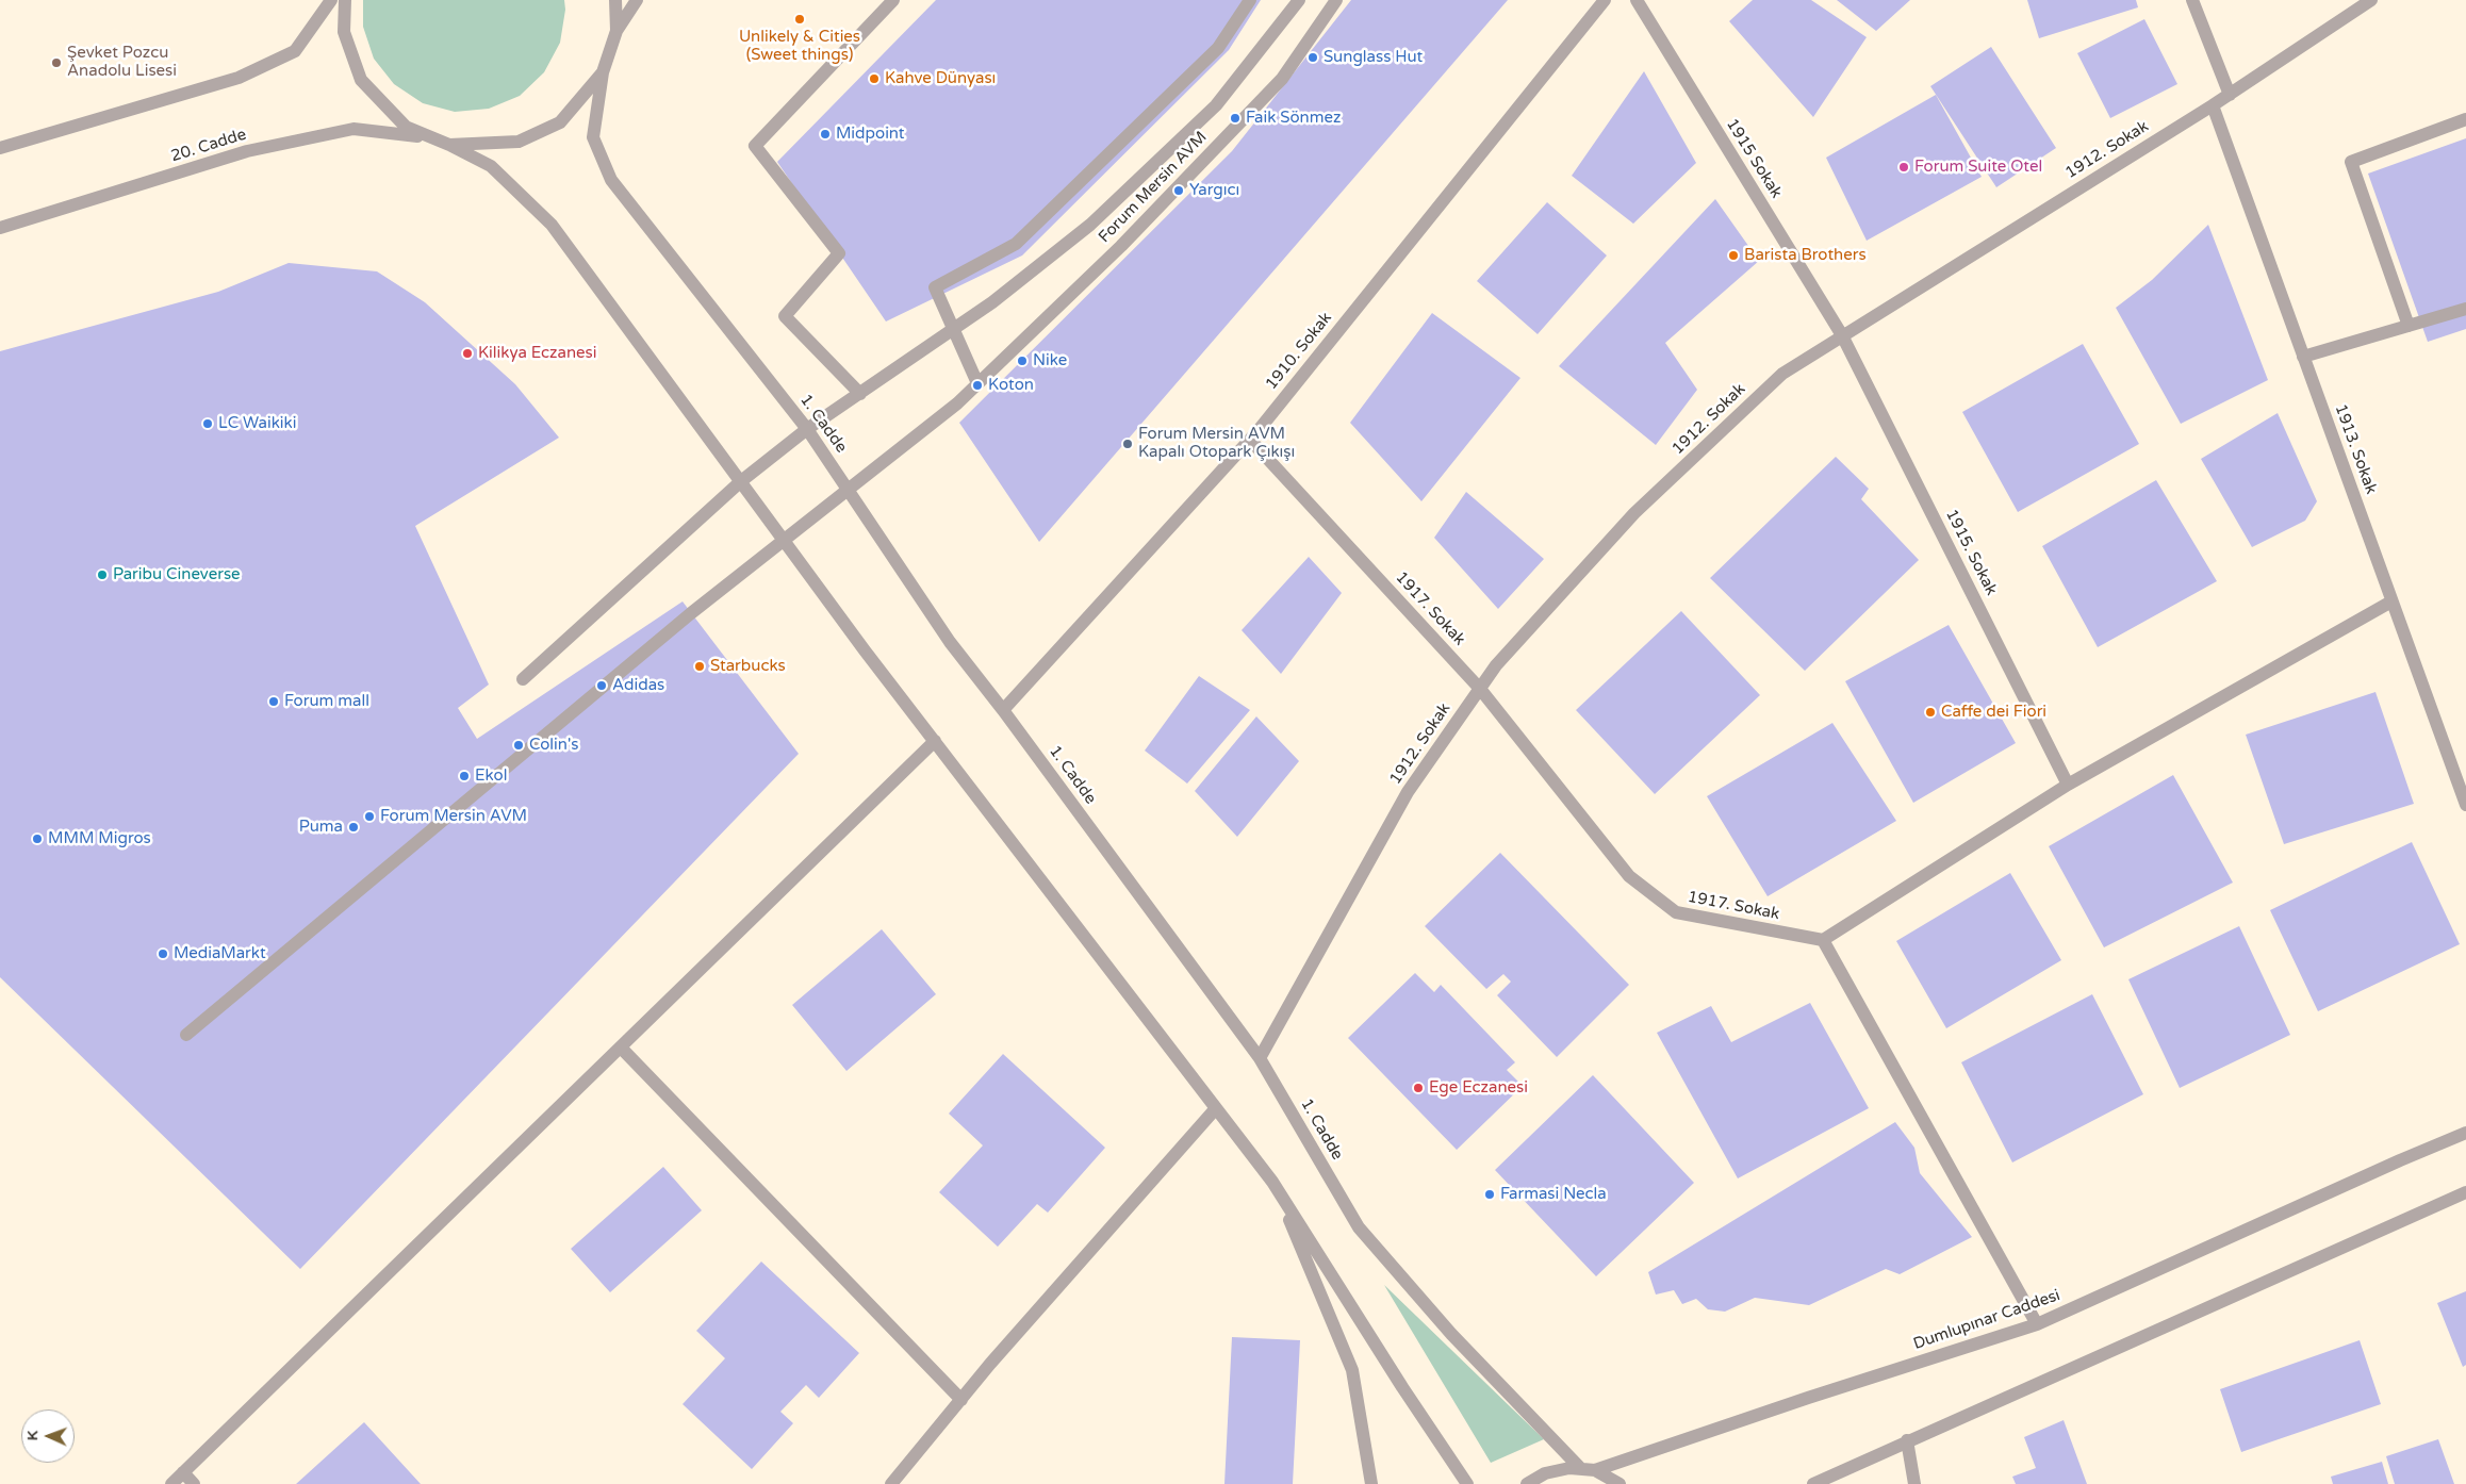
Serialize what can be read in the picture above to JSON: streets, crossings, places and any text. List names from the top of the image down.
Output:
{
  "streets": {
    "street": [
      "20. Cadde",
      "1912. Sokak",
      "1915 Sokak",
      "Forum Mersin AVM",
      "1910. Sokak",
      "1. Cadde",
      "1913. Sokak",
      "1915. Sokak",
      "1917. Sokak",
      "Dumlupınar Caddesi"
    ]
  },
  "crossings": [
    ["1912. Sokak", "1915 Sokak"],
    ["1912. Sokak", "1. Cadde"],
    ["1912. Sokak", "1913. Sokak"],
    ["1912. Sokak", "1915. Sokak"],
    ["1912. Sokak", "1917. Sokak"],
    ["1915 Sokak", "1915. Sokak"],
    ["Forum Mersin AVM", "1. Cadde"],
    ["1910. Sokak", "1. Cadde"],
    ["1910. Sokak", "1917. Sokak"],
    ["1. Cadde", "Dumlupınar Caddesi"]
  ],
  "places": [
    "Unlikely & Cities (Sweet things)",
    "Sunglass Hut",
    "Şevket Pozcu Anadolu Lisesi",
    "Kahve Dünyası",
    "Faik Sönmez",
    "Midpoint",
    "Forum Suite Otel",
    "Yargıcı",
    "Barista Brothers",
    "Kilikya Eczanesi",
    "Nike",
    "Koton",
    "LC Waikiki",
    "Forum Mersin AVM Kapalı Otopark Çıkışı",
    "Paribu Cineverse",
    "Starbucks",
    "Adidas",
    "Forum mall",
    "Caffe dei Fiori",
    "Colin's",
    "Ekol",
    "Forum Mersin AVM",
    "Puma",
    "MMM Migros",
    "MediaMarkt",
    "Ege Eczanesi",
    "Farmasi Necla"
  ],
  "north": "left"
}
